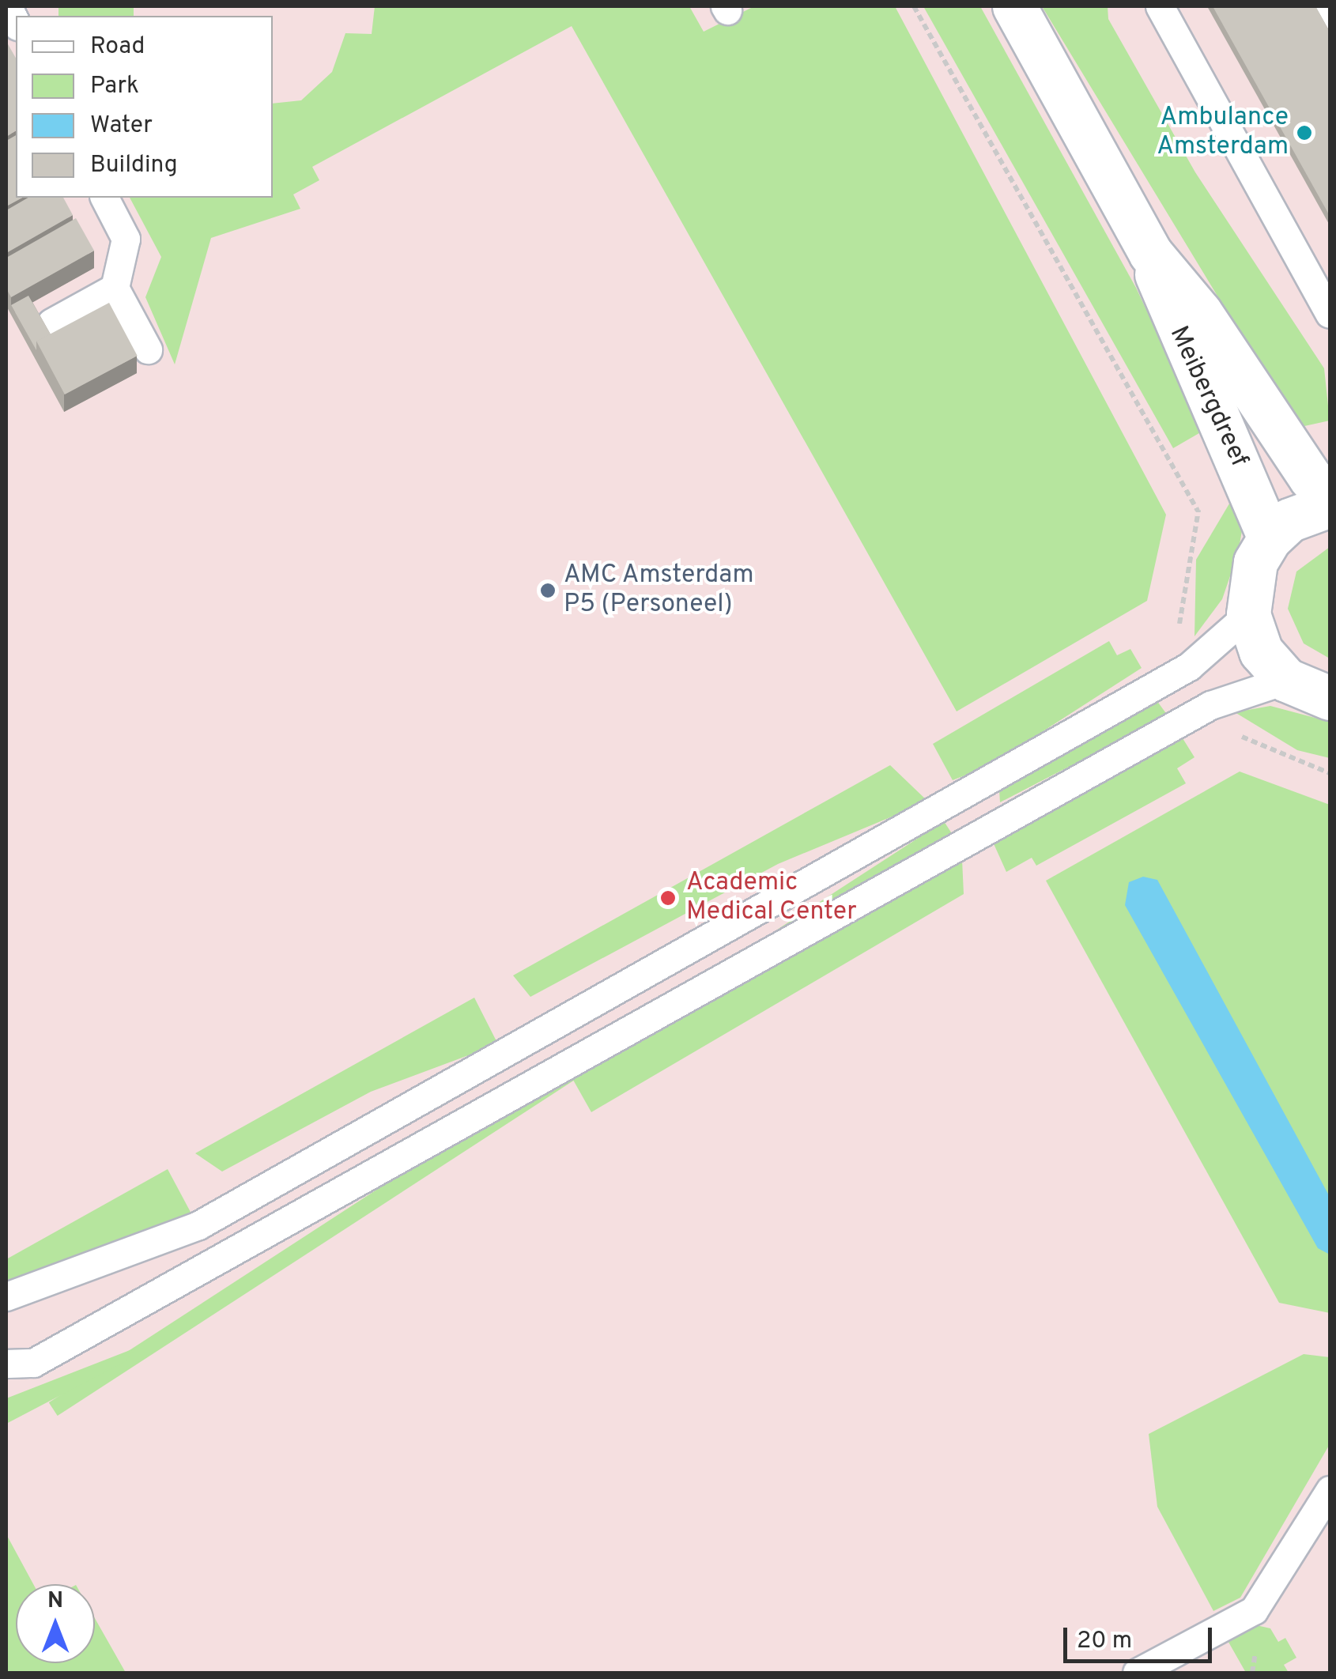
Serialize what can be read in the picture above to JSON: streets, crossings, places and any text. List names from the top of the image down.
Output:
{
  "streets": {
    "street": ["Meibergdreef"]
  },
  "places": ["Ambulance Amsterdam", "AMC Amsterdam P5 (Personeel)", "Academic Medical Center"],
  "legend": [
    "Road",
    "Park",
    "Water",
    "Building"
  ],
  "scale_bar": "20 m",
  "north": "top"
}
